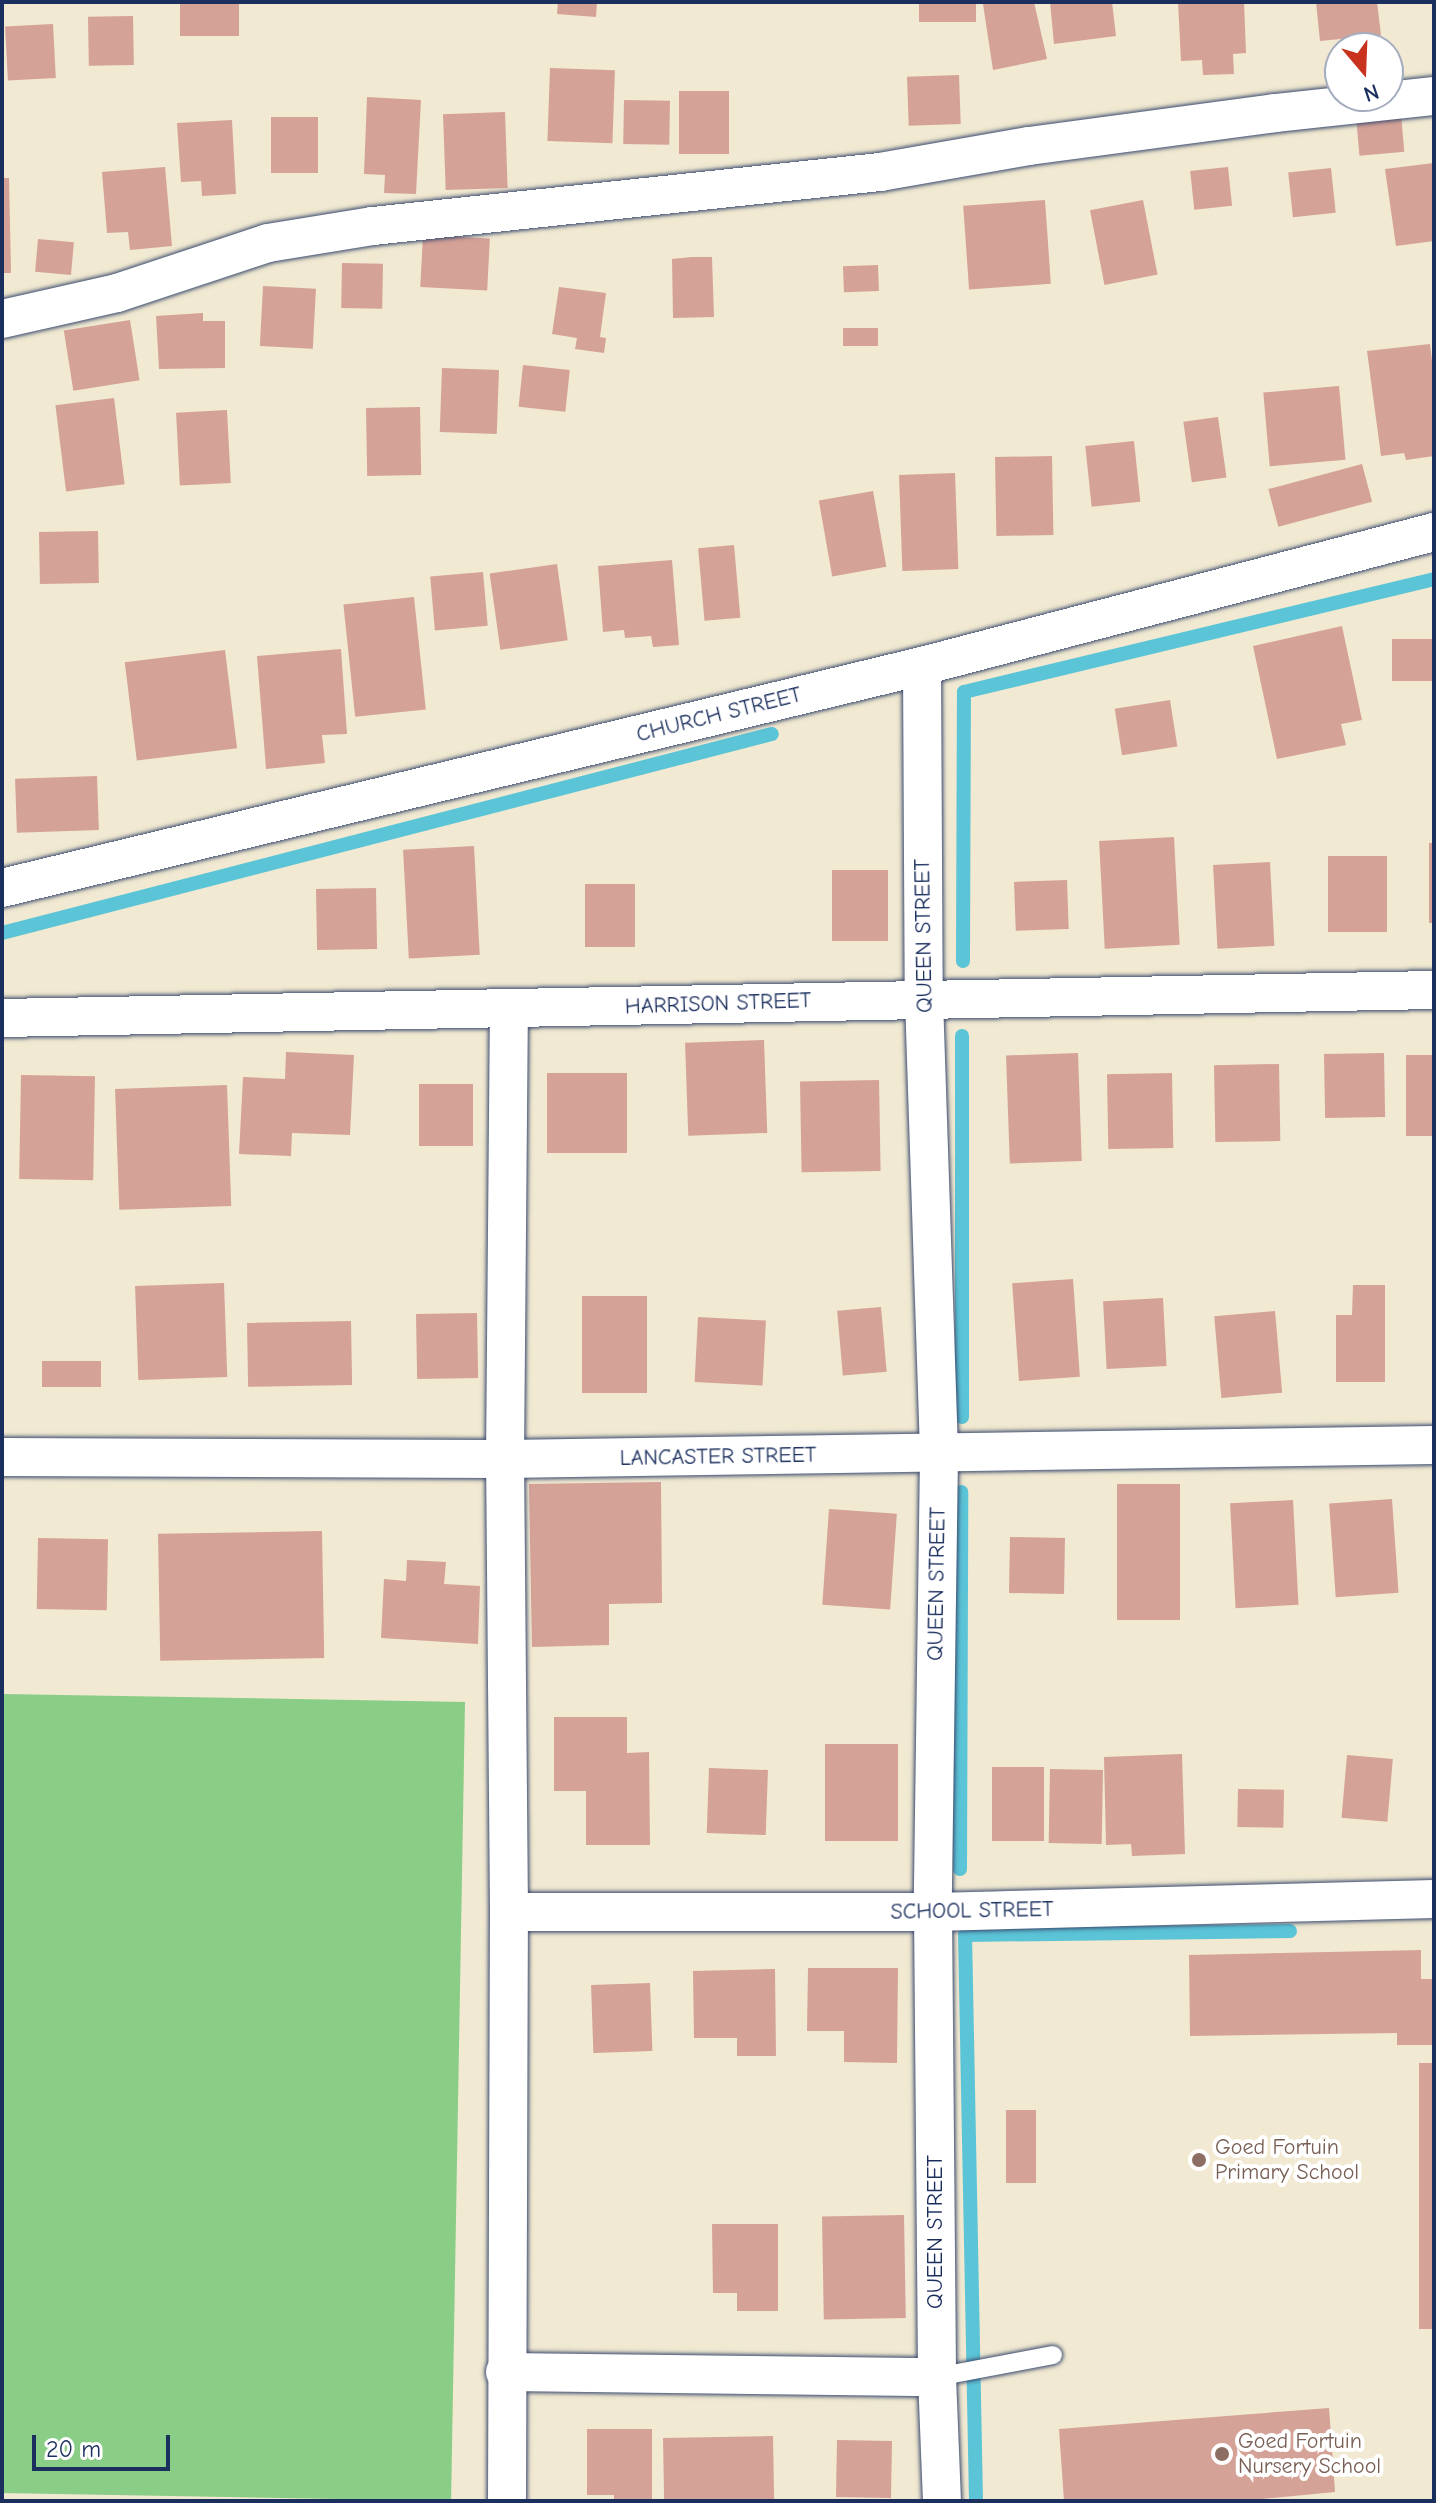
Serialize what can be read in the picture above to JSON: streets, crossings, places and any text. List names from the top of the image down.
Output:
{
  "streets": {
    "street": [
      "CHURCH STREET",
      "QUEEN STREET",
      "HARRISON STREET",
      "LANCASTER STREET",
      "SCHOOL STREET"
    ]
  },
  "crossings": [
    ["CHURCH STREET", "QUEEN STREET"],
    ["QUEEN STREET", "HARRISON STREET"],
    ["QUEEN STREET", "LANCASTER STREET"],
    ["QUEEN STREET", "SCHOOL STREET"]
  ],
  "places": ["Goed Fortuin Primary School", "Goed Fortuin Nursery School"],
  "scale_bar": "20 m",
  "north": "bottom"
}
